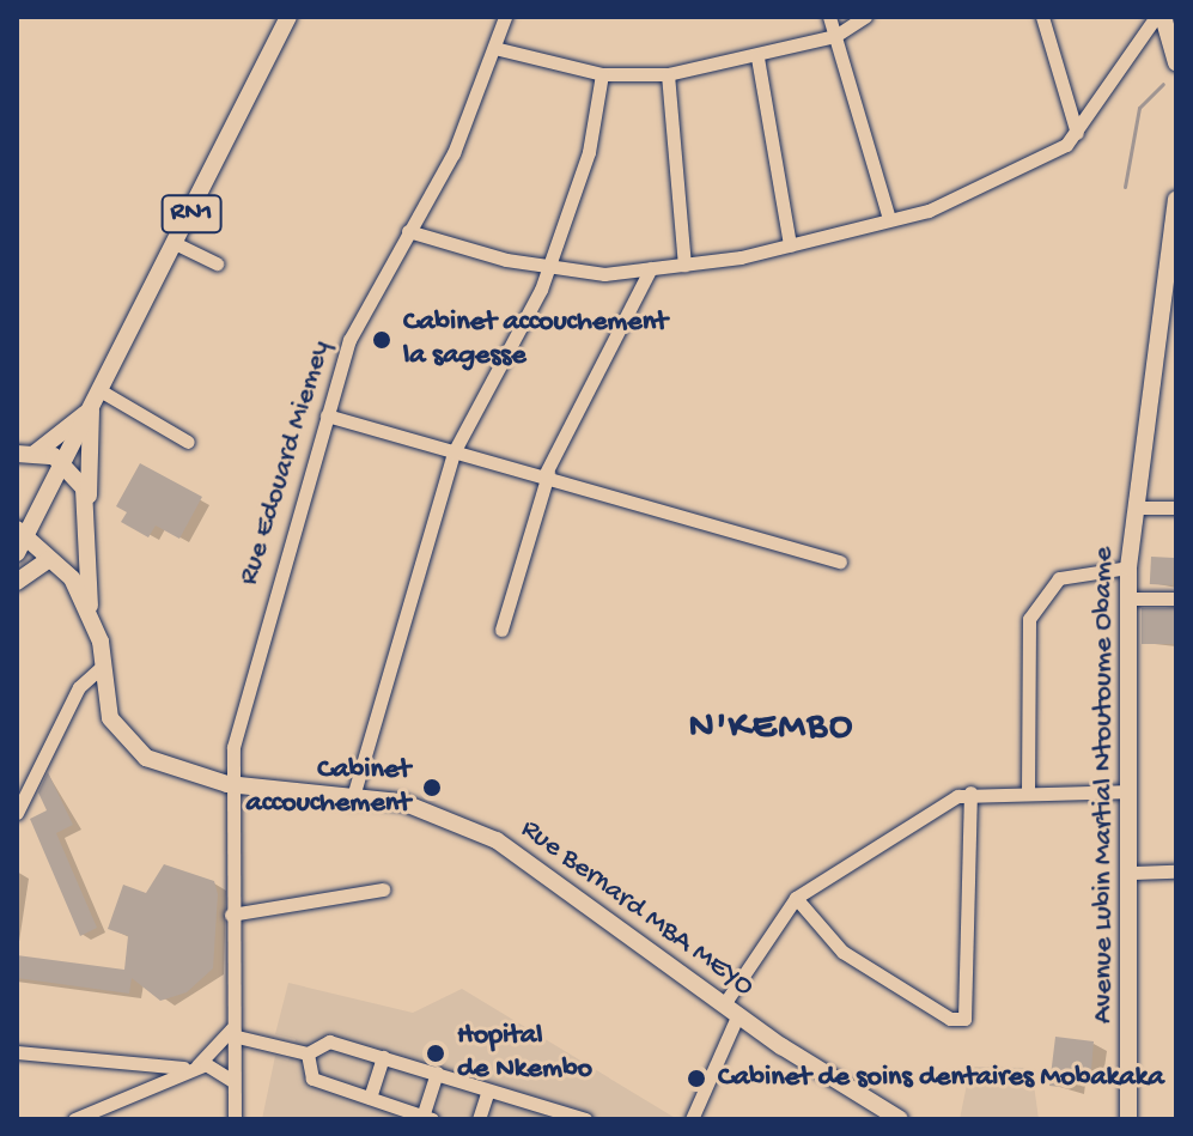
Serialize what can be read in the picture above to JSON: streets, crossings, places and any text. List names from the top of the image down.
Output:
{
  "streets": {
    "main road": ["RN1", "Avenue Lubin Martial Ntoutoume Obame", "Rue Bernard MBA MEYO"],
    "street": ["Rue Edouard Miemey"]
  },
  "crossings": [
    ["Rue Edouard Miemey", "Rue Bernard MBA MEYO"]
  ],
  "districts": ["N'KEMBO"],
  "places": [
    "Cabinet accouchement la sagesse",
    "Cabinet accouchement",
    "Hopital de Nkembo",
    "Cabinet de soins dentaires Mobakaka"
  ]
}
